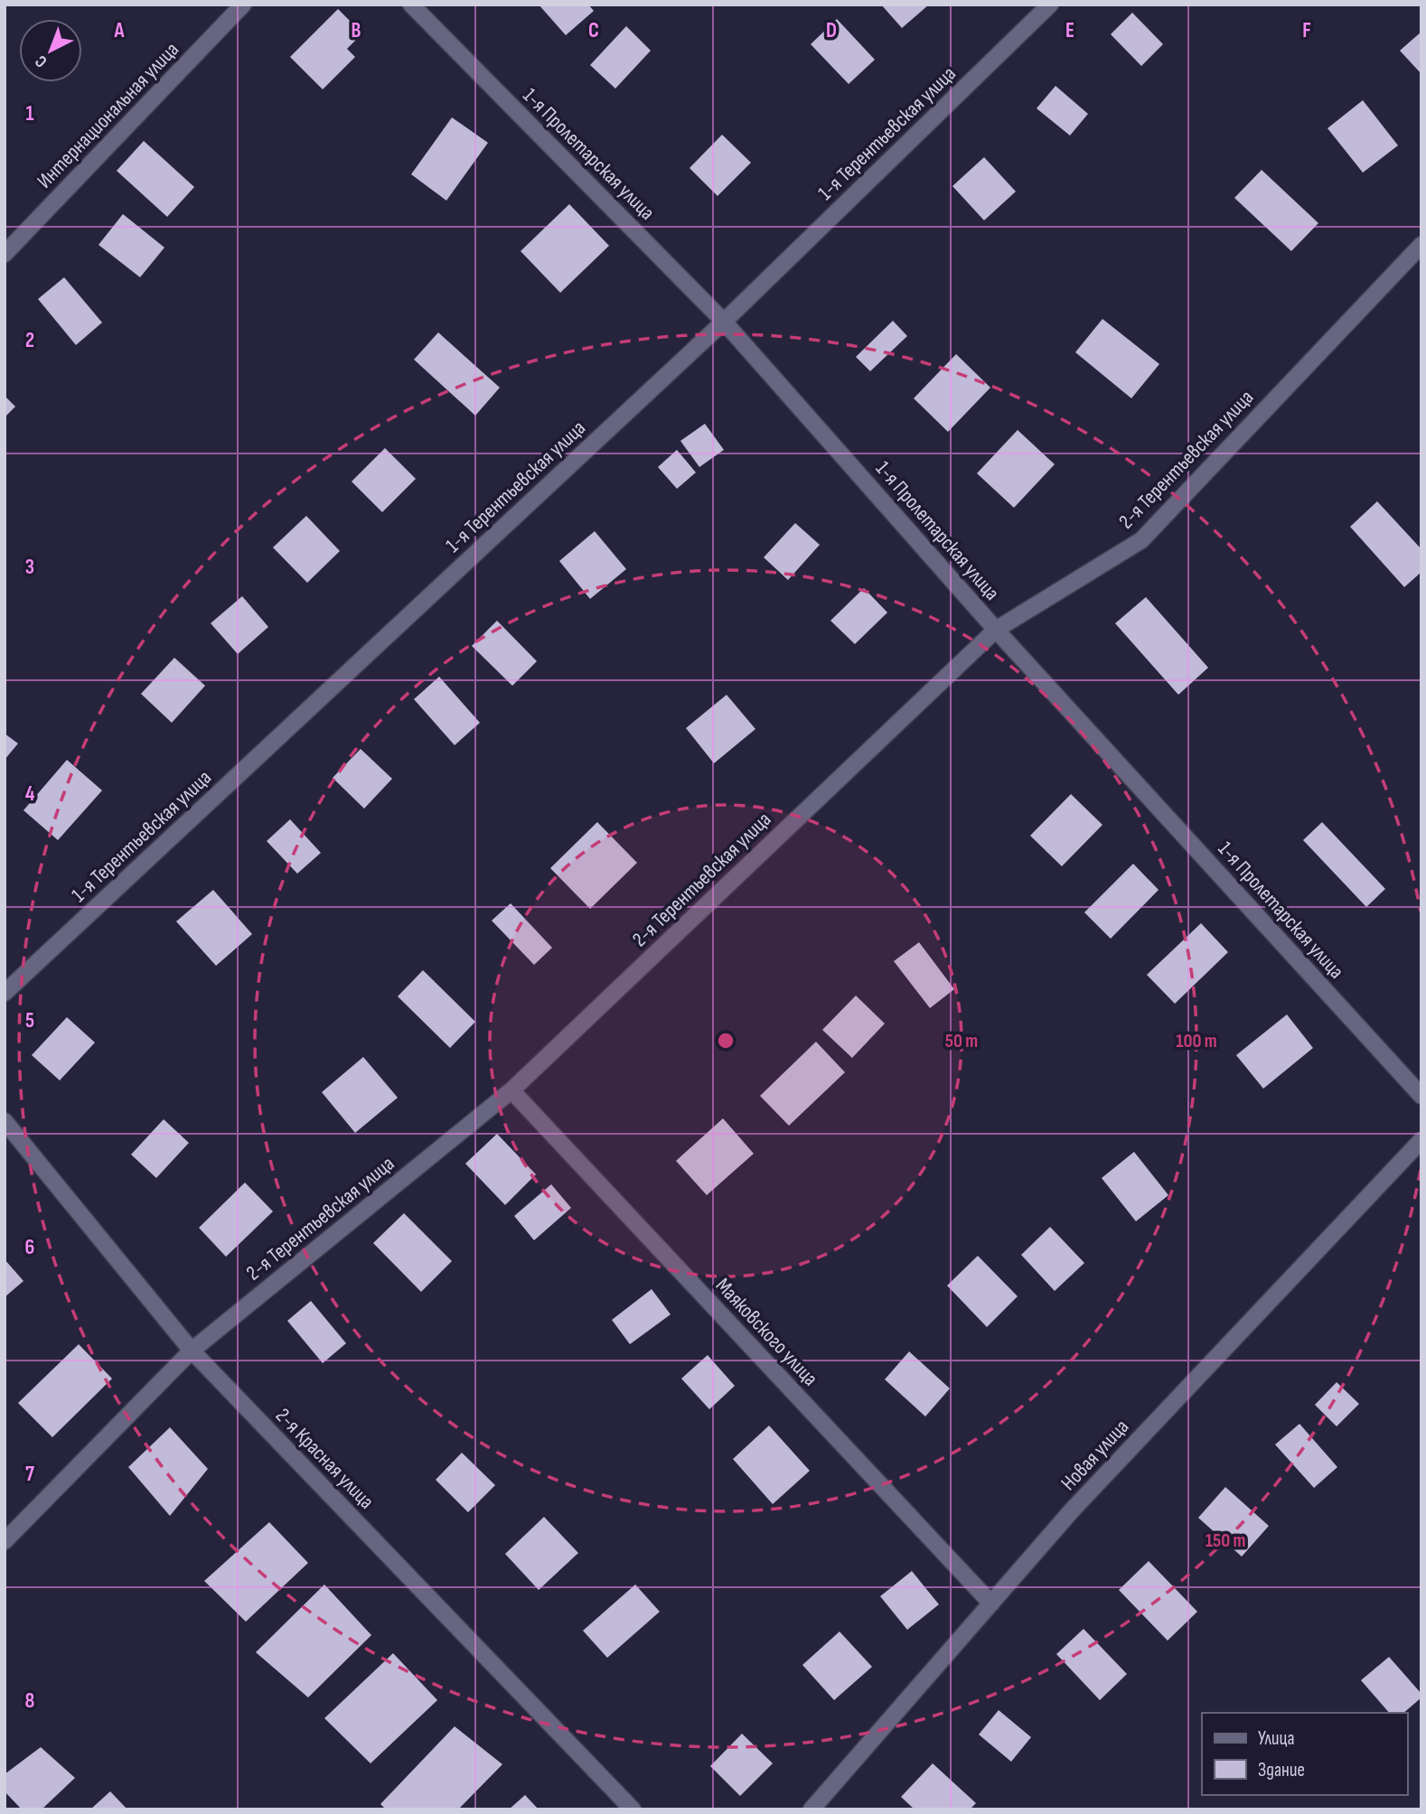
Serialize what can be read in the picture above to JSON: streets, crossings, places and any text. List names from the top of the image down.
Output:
{
  "streets": {
    "street": [
      "Интернациональная улица",
      "1-я Терентьевская улица",
      "1-я Пролетарская улица",
      "2-я Терентьевская улица",
      "Маяковского улица",
      "Новая улица",
      "2-я Красная улица"
    ]
  },
  "crossings": [
    ["1-я Терентьевская улица", "1-я Пролетарская улица"],
    ["1-я Пролетарская улица", "2-я Терентьевская улица"],
    ["2-я Терентьевская улица", "Маяковского улица"],
    ["2-я Терентьевская улица", "2-я Красная улица"],
    ["Маяковского улица", "Новая улица"]
  ],
  "legend": ["Улица", "Здание"],
  "north": "bottom left",
  "grid": {
    "columns": [
      "A",
      "B",
      "C",
      "D",
      "E",
      "F"
    ],
    "rows": [
      "1",
      "2",
      "3",
      "4",
      "5",
      "6",
      "7",
      "8"
    ]
  },
  "rings": ["50 m", "100 m", "150 m"]
}
